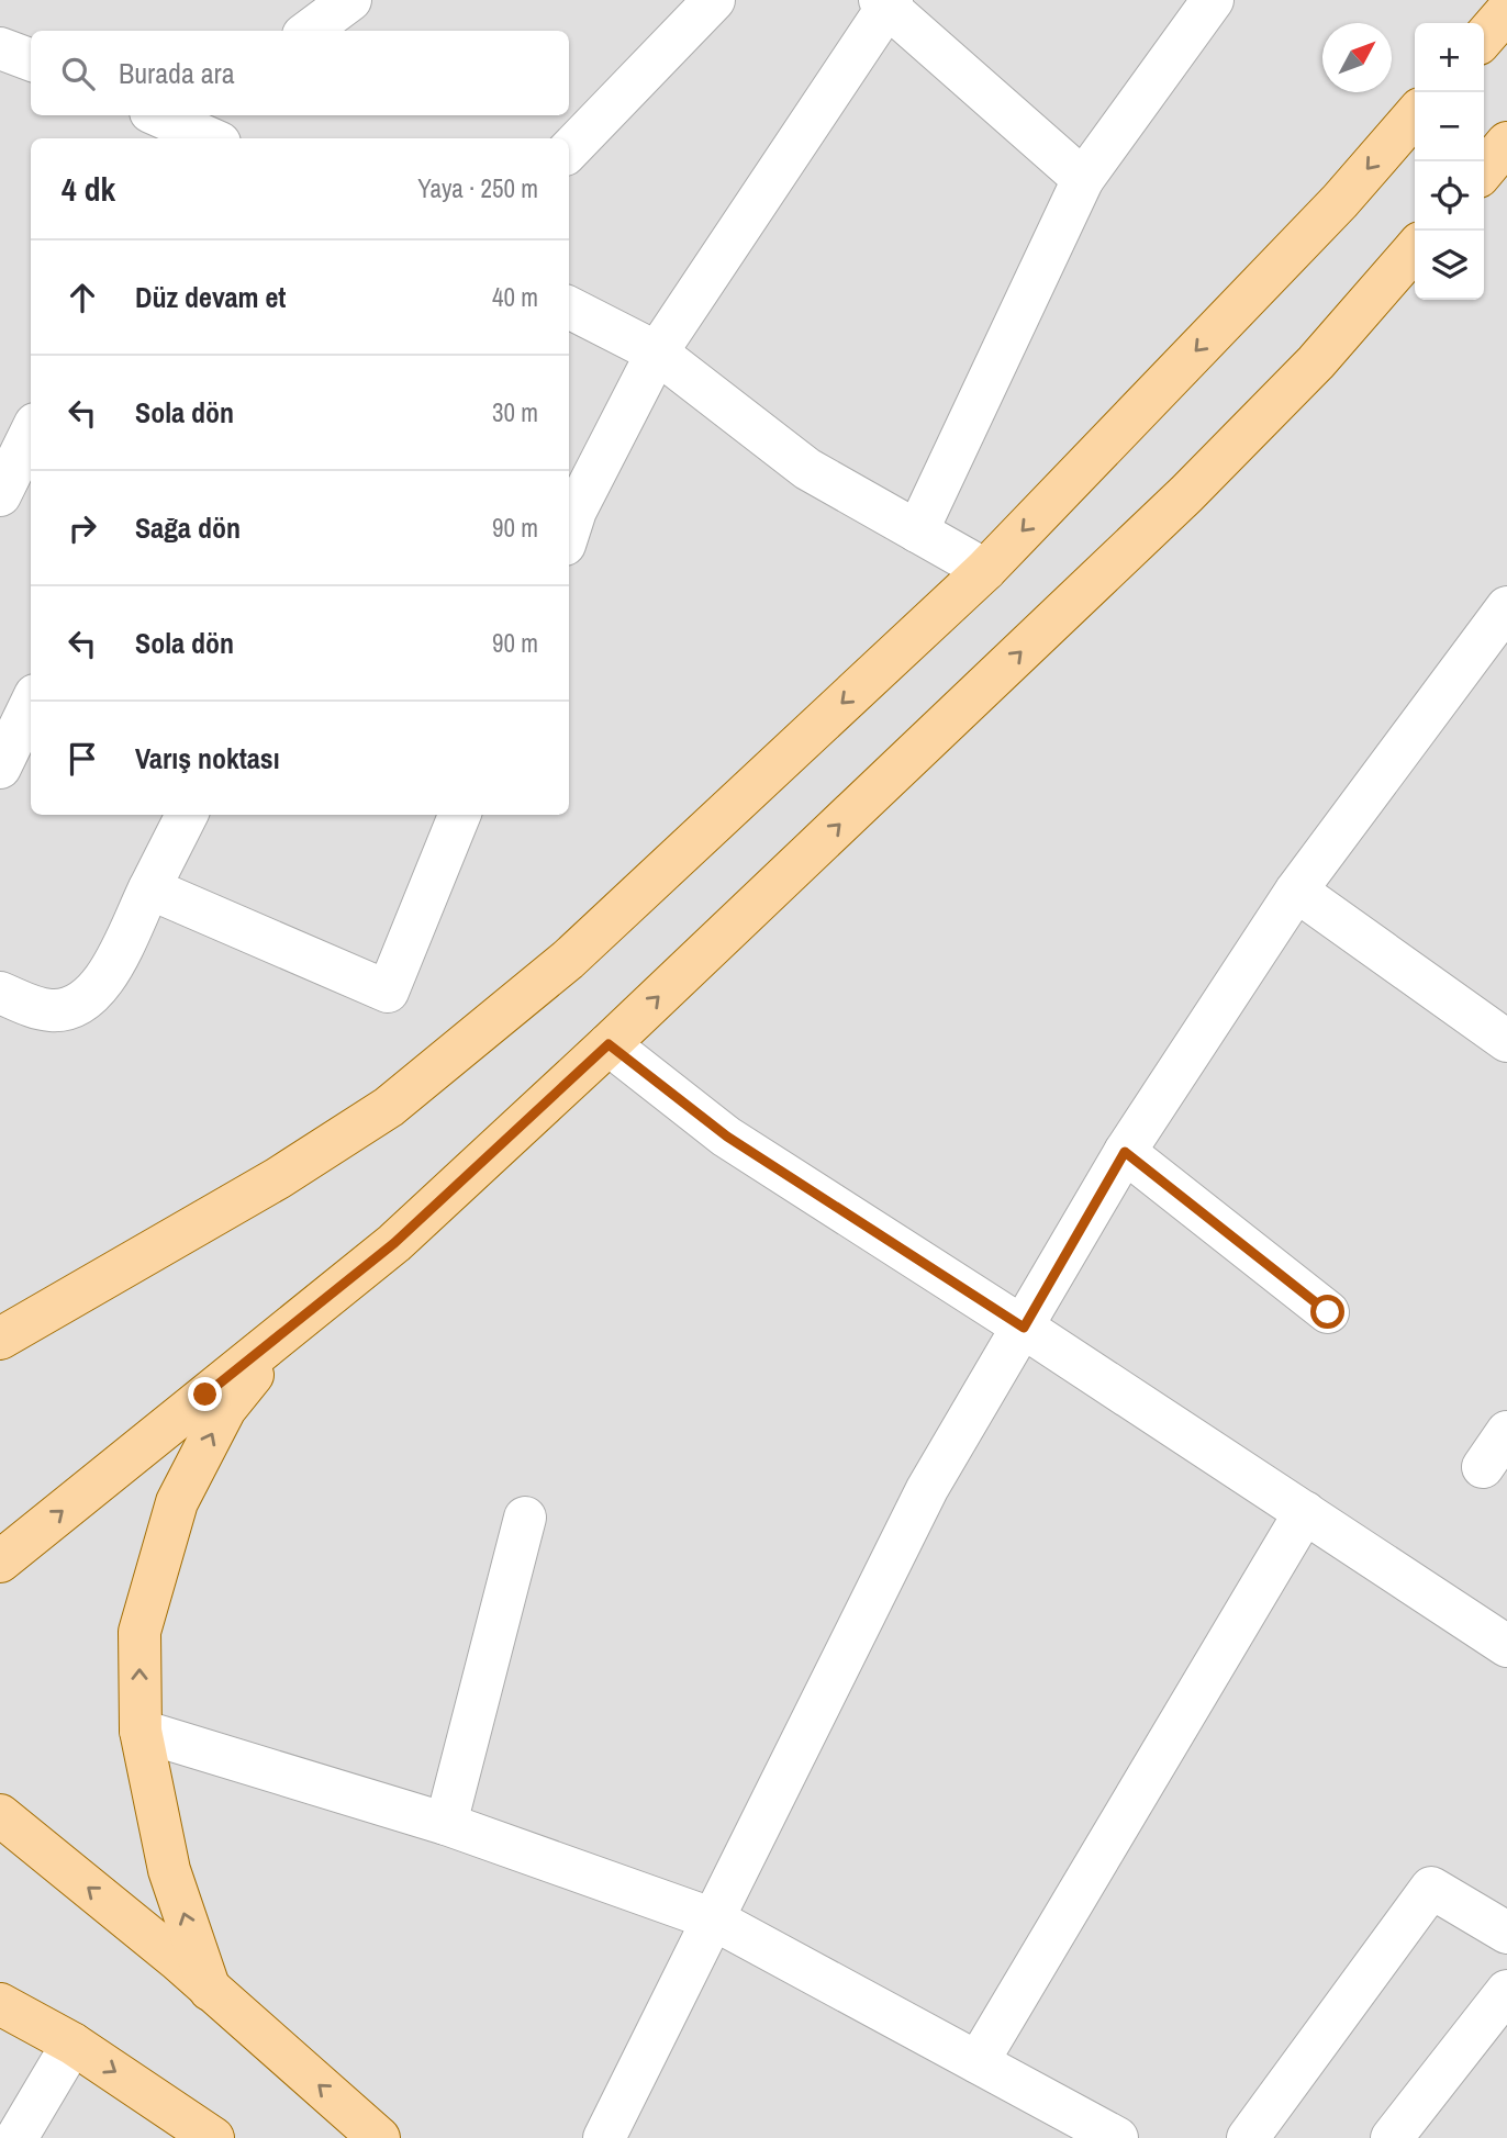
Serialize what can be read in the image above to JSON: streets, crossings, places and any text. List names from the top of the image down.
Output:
{
  "north": "top right",
  "page": {
    "map_buttons": ["+", "−"],
    "search": "Burada ara",
    "heading": ["4 dk", "Yaya · 250 m"],
    "list": [
      ["Düz devam et", "40 m"],
      ["Sola dön", "30 m"],
      ["Sağa dön", "90 m"],
      ["Sola dön", "90 m"],
      "Varış noktası"
    ]
  }
}
